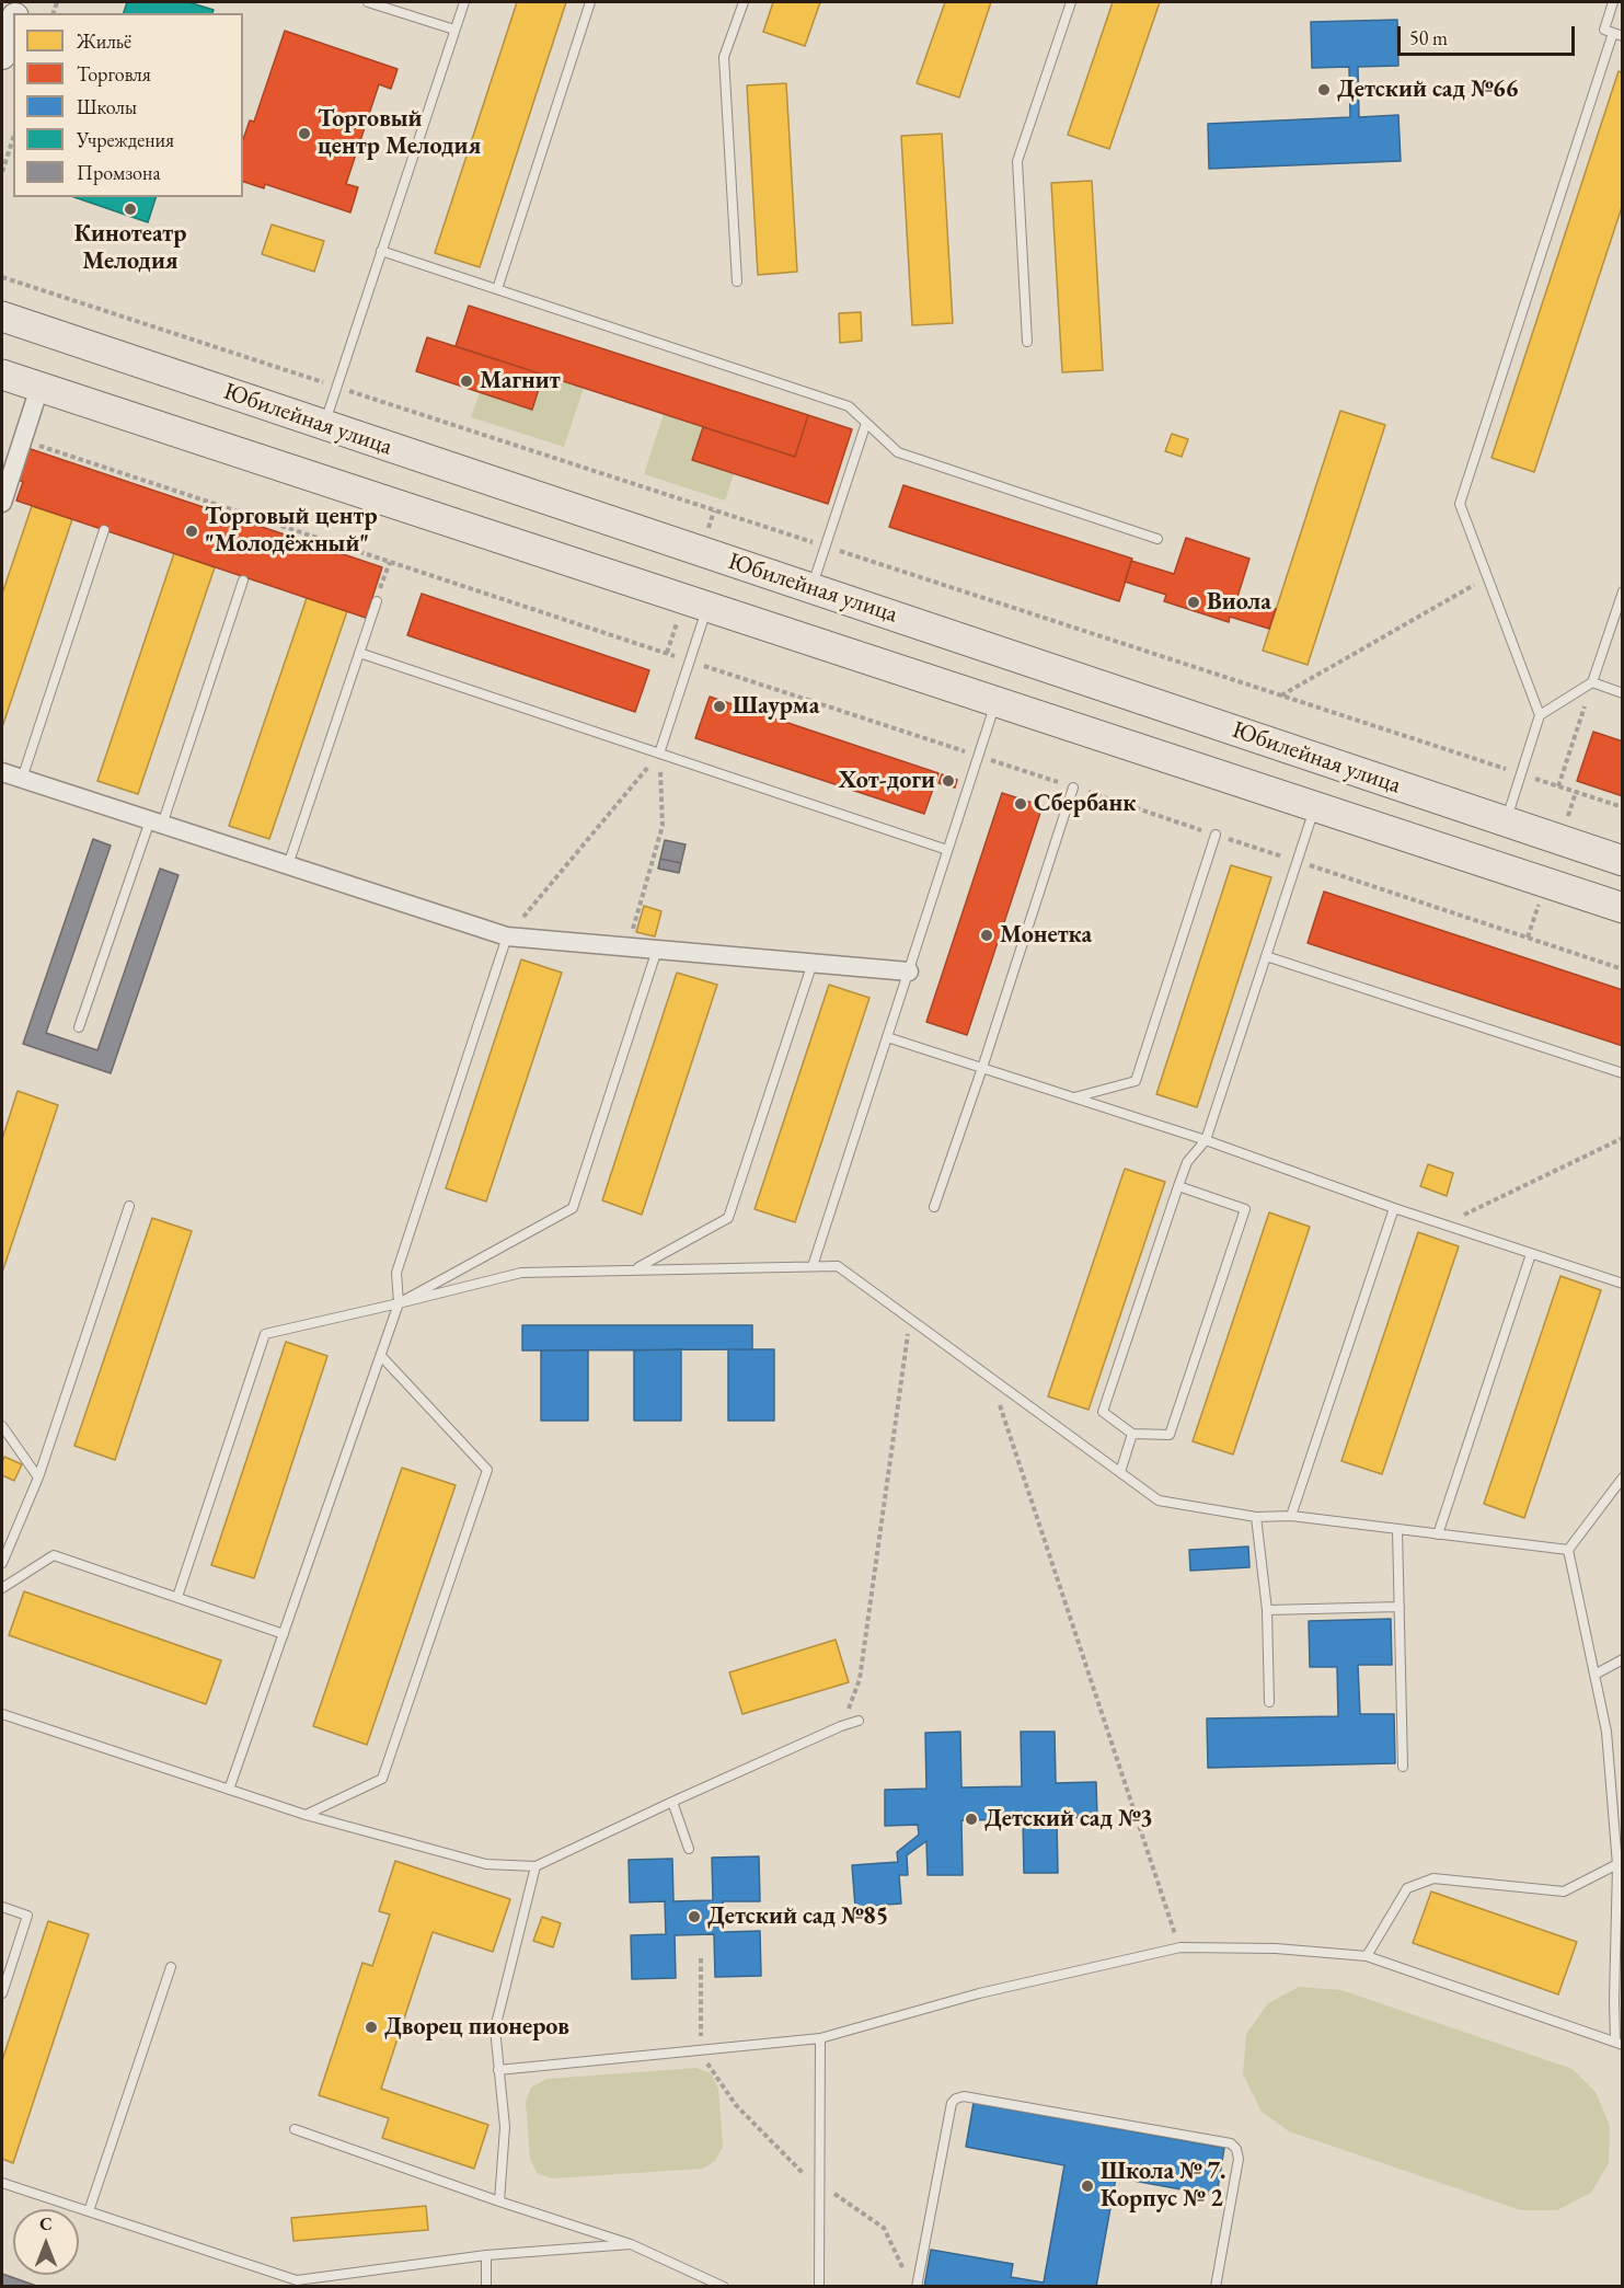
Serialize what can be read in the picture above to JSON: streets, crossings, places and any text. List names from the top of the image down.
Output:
{
  "streets": {
    "main road": ["Юбилейная улица"]
  },
  "places": [
    "Детский сад №66",
    "Торговый центр Мелодия",
    "Кинотеатр Мелодия",
    "Магнит",
    "Торговый центр \"Молодёжный\"",
    "Виола",
    "Шаурма",
    "Хот-доги",
    "Сбербанк",
    "Монетка",
    "Детский сад №3",
    "Детский сад №85",
    "Дворец пионеров",
    "Школа № 7. Корпус № 2"
  ],
  "legend": [
    "Жильё",
    "Торговля",
    "Школы",
    "Учреждения",
    "Промзона"
  ],
  "scale_bar": "50 m",
  "north": "top"
}
